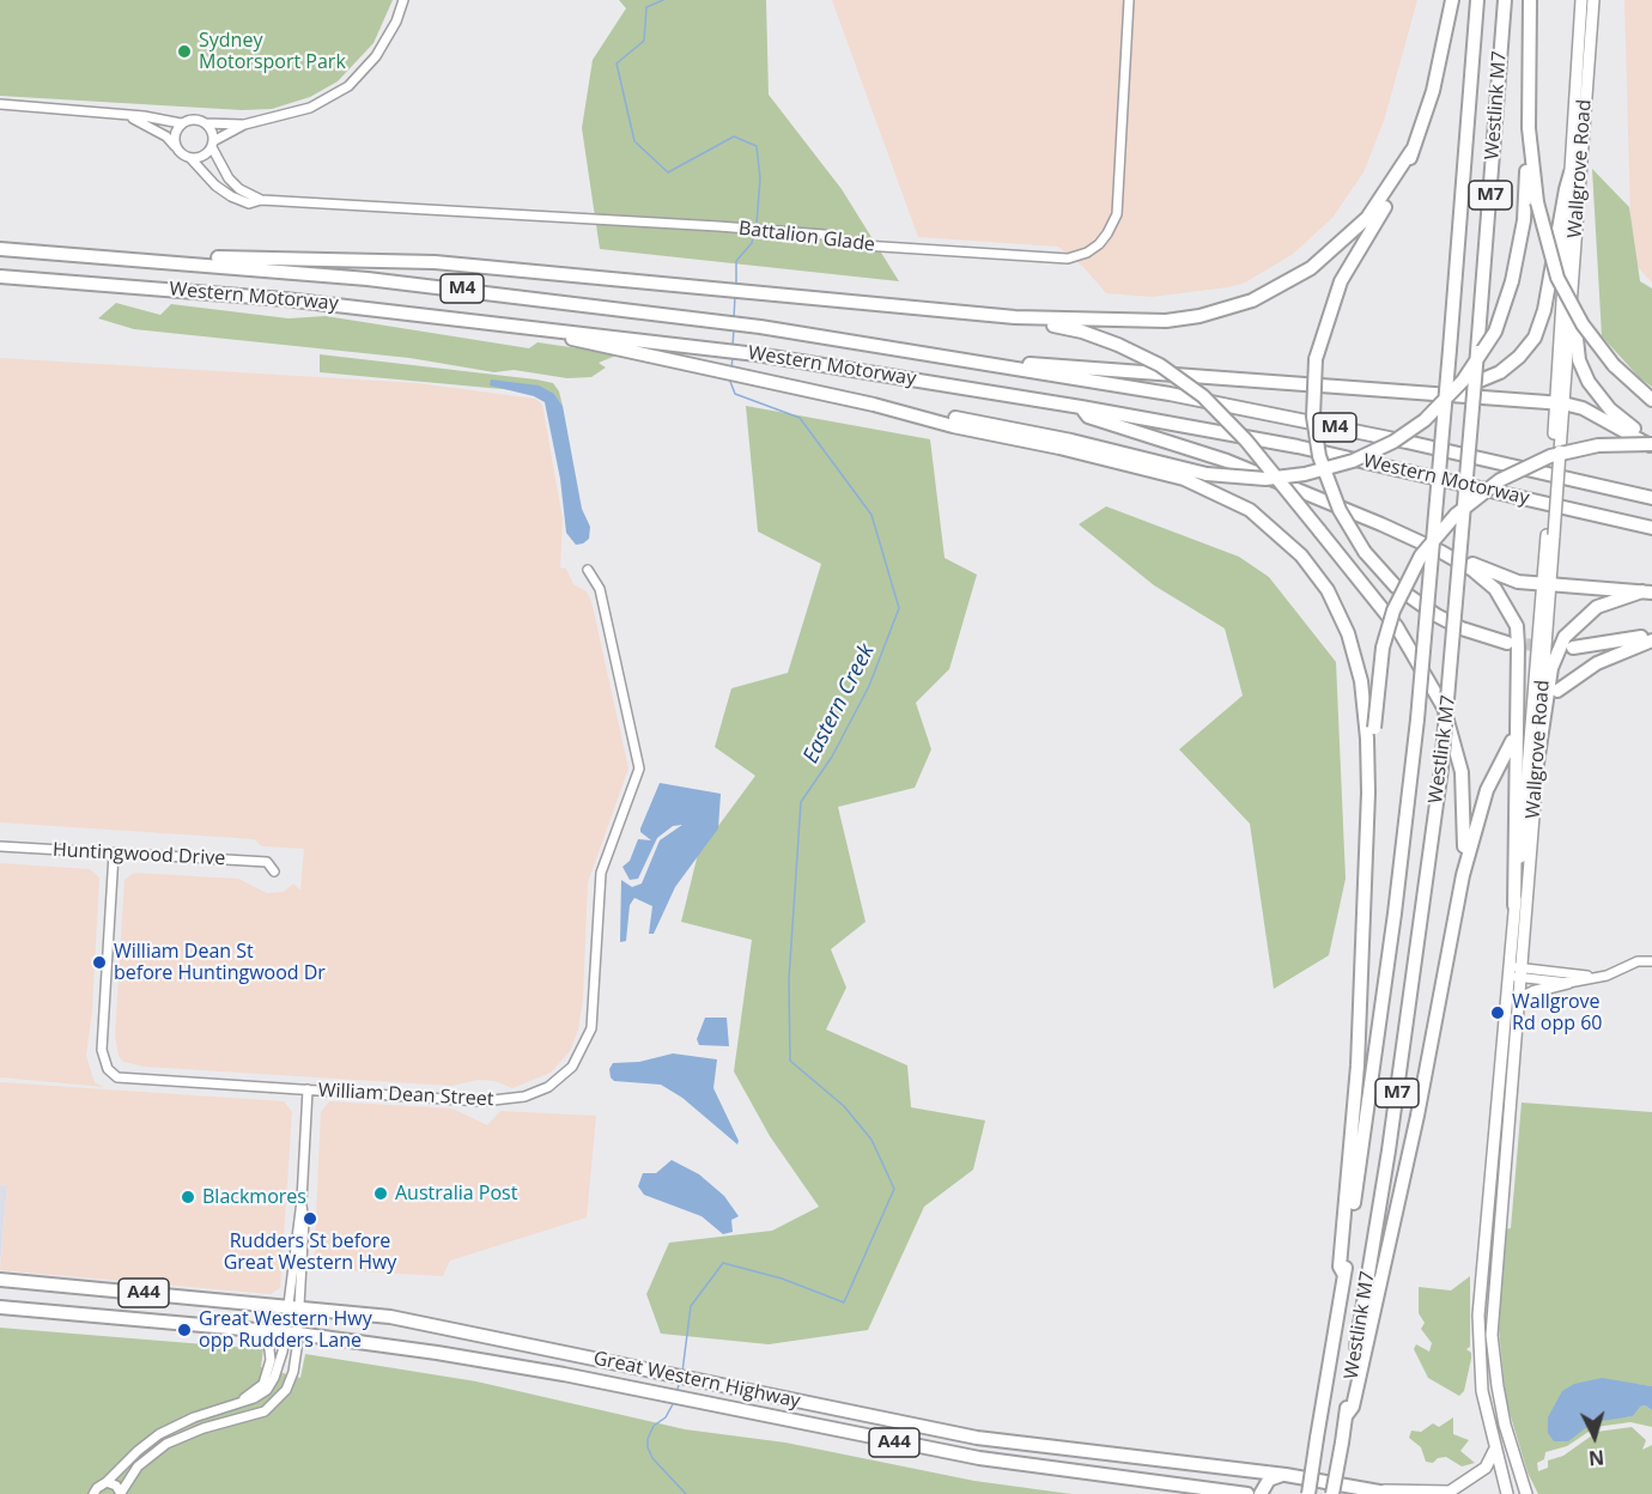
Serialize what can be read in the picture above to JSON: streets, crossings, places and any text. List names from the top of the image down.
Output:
{
  "streets": {
    "highway": [
      "Westlink M7",
      "M7",
      "M4",
      "Western Motorway",
      "A44",
      "Great Western Highway"
    ],
    "main road": ["Wallgrove Road"],
    "street": ["Battalion Glade", "Huntingwood Drive", "William Dean Street"]
  },
  "crossings": [
    ["Huntingwood Drive", "William Dean Street"]
  ],
  "water": ["Eastern Creek"],
  "places": [
    "Sydney Motorsport Park",
    "William Dean St before Huntingwood Dr",
    "Wallgrove Rd opp 60",
    "Australia Post",
    "Blackmores",
    "Rudders St before Great Western Hwy",
    "Great Western Hwy opp Rudders Lane"
  ],
  "north": "bottom"
}
